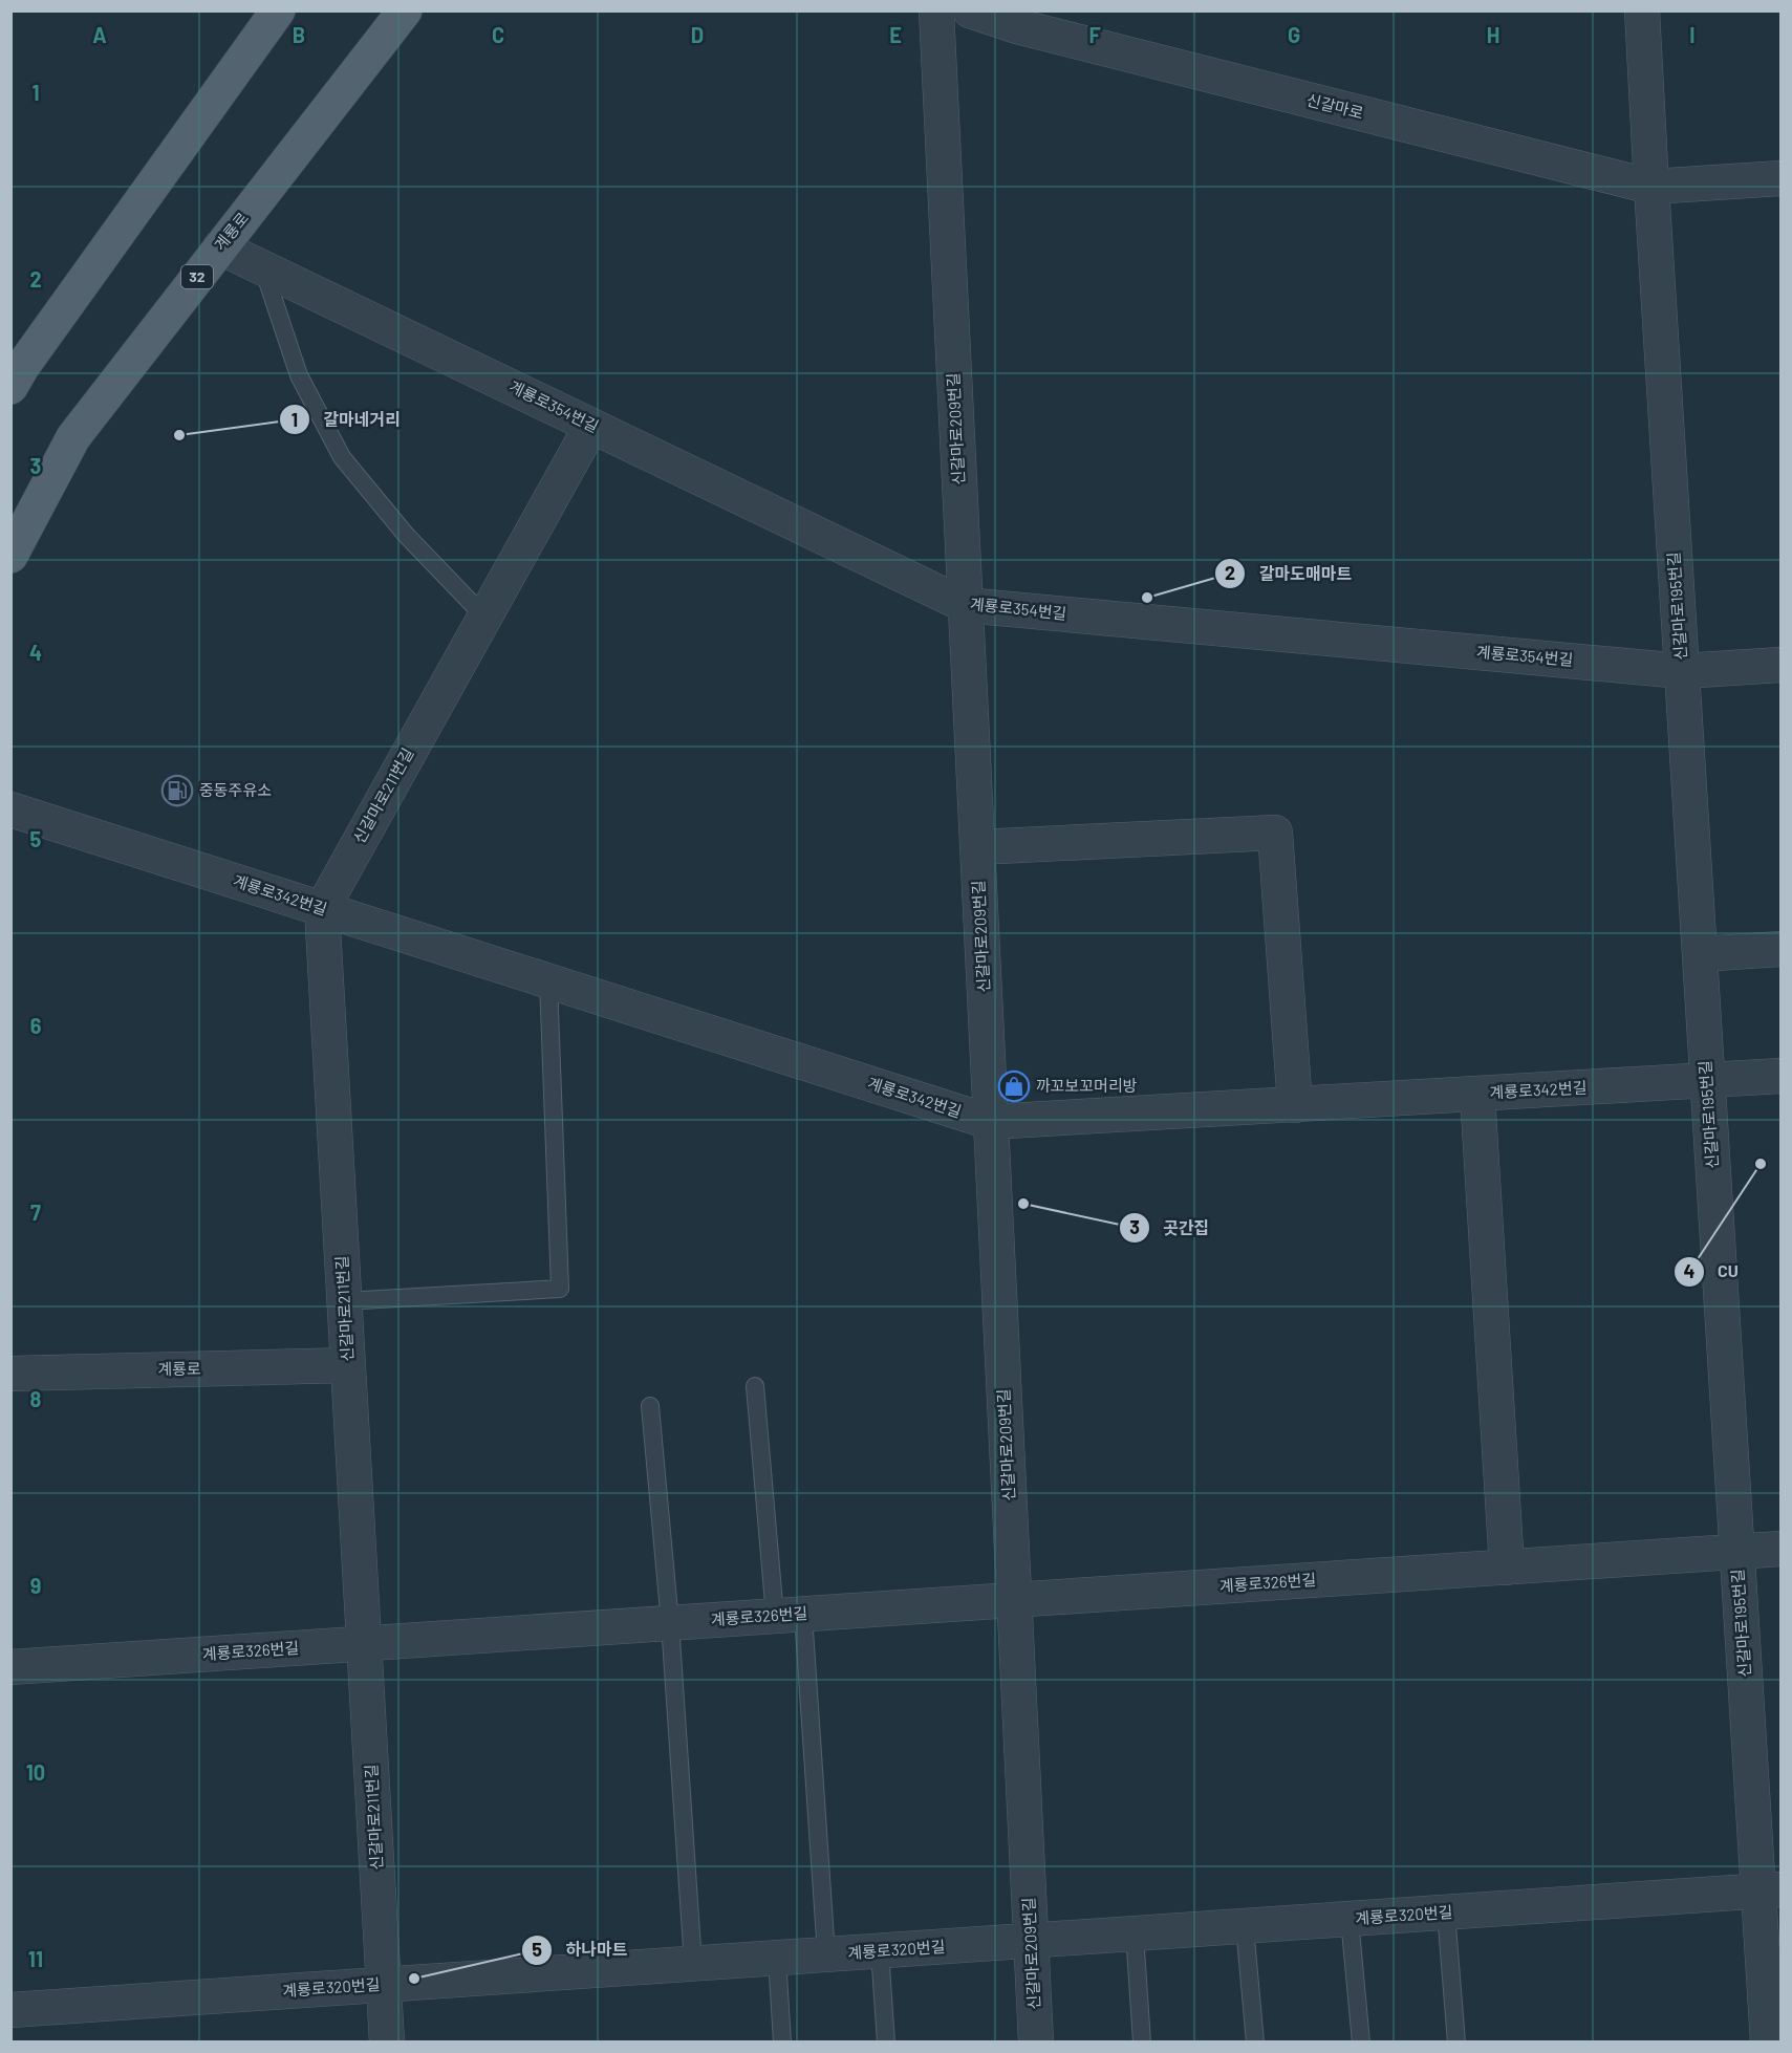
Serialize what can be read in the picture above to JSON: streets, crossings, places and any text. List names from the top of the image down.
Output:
{
  "streets": {
    "main road": ["계룡로", "32"],
    "street": [
      "신갈마로",
      "계룡로354번길",
      "신갈마로209번길",
      "신갈마로195번길",
      "신갈마로211번길",
      "계룡로342번길",
      "계룡로326번길",
      "계룡로320번길"
    ]
  },
  "crossings": [
    ["신갈마로", "신갈마로195번길"],
    ["계룡로", "계룡로354번길"],
    ["계룡로", "신갈마로211번길"],
    ["계룡로354번길", "신갈마로209번길"],
    ["계룡로354번길", "신갈마로195번길"],
    ["계룡로354번길", "신갈마로211번길"],
    ["신갈마로209번길", "계룡로342번길"],
    ["신갈마로209번길", "계룡로326번길"],
    ["신갈마로209번길", "계룡로320번길"],
    ["신갈마로195번길", "계룡로342번길"],
    ["신갈마로195번길", "계룡로326번길"],
    ["신갈마로195번길", "계룡로320번길"],
    ["신갈마로211번길", "계룡로342번길"],
    ["신갈마로211번길", "계룡로326번길"],
    ["신갈마로211번길", "계룡로320번길"]
  ],
  "places": {
    "other": [
      "갈마네거리",
      "갈마도매마트",
      "CU",
      "곳간집",
      "하나마트"
    ],
    "fuel station": ["중동주유소"],
    "shop": ["까꼬보꼬머리방"]
  },
  "grid": {
    "columns": [
      "A",
      "B",
      "C",
      "D",
      "E",
      "F",
      "G",
      "H",
      "I"
    ],
    "rows": [
      "1",
      "2",
      "3",
      "4",
      "5",
      "6",
      "7",
      "8",
      "9",
      "10",
      "11"
    ]
  }
}
